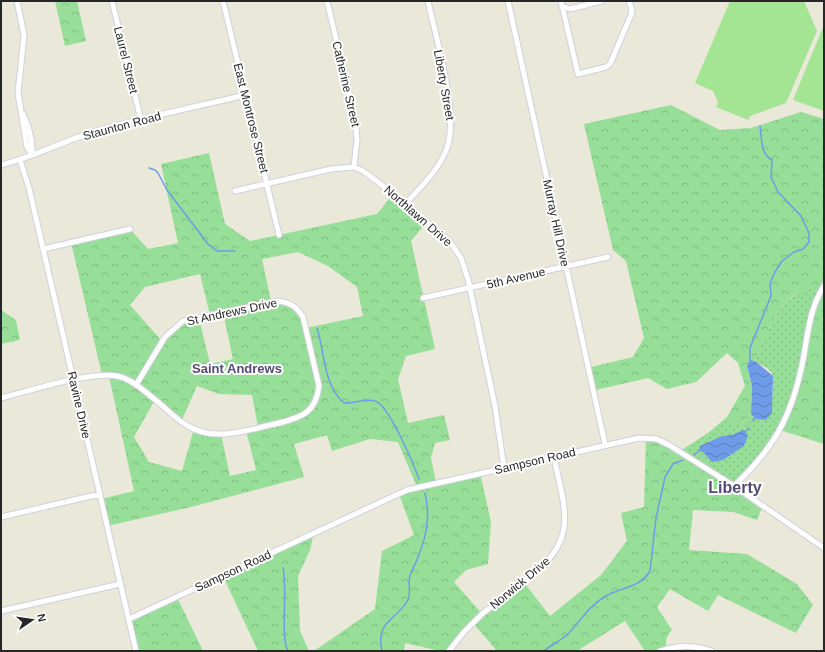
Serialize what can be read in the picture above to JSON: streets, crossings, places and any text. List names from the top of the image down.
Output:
{
  "streets": {
    "street": [
      "Laurel Street",
      "Catherine Street",
      "Liberty Street",
      "East Montrose Street",
      "Staunton Road",
      "Northlawn Drive",
      "Murray Hill Drive",
      "5th Avenue",
      "St Andrews Drive",
      "Ravine Drive",
      "Sampson Road",
      "Norwick Drive"
    ]
  },
  "crossings": [
    ["Laurel Street", "Staunton Road"],
    ["Catherine Street", "Northlawn Drive"],
    ["Liberty Street", "Northlawn Drive"],
    ["East Montrose Street", "Staunton Road"],
    ["Staunton Road", "Ravine Drive"],
    ["Northlawn Drive", "5th Avenue"],
    ["Northlawn Drive", "Sampson Road"],
    ["Murray Hill Drive", "5th Avenue"],
    ["Murray Hill Drive", "Sampson Road"],
    ["St Andrews Drive", "Ravine Drive"],
    ["Ravine Drive", "Sampson Road"],
    ["Sampson Road", "Norwick Drive"]
  ],
  "districts": ["Saint Andrews", "Liberty"],
  "north": "right"
}
